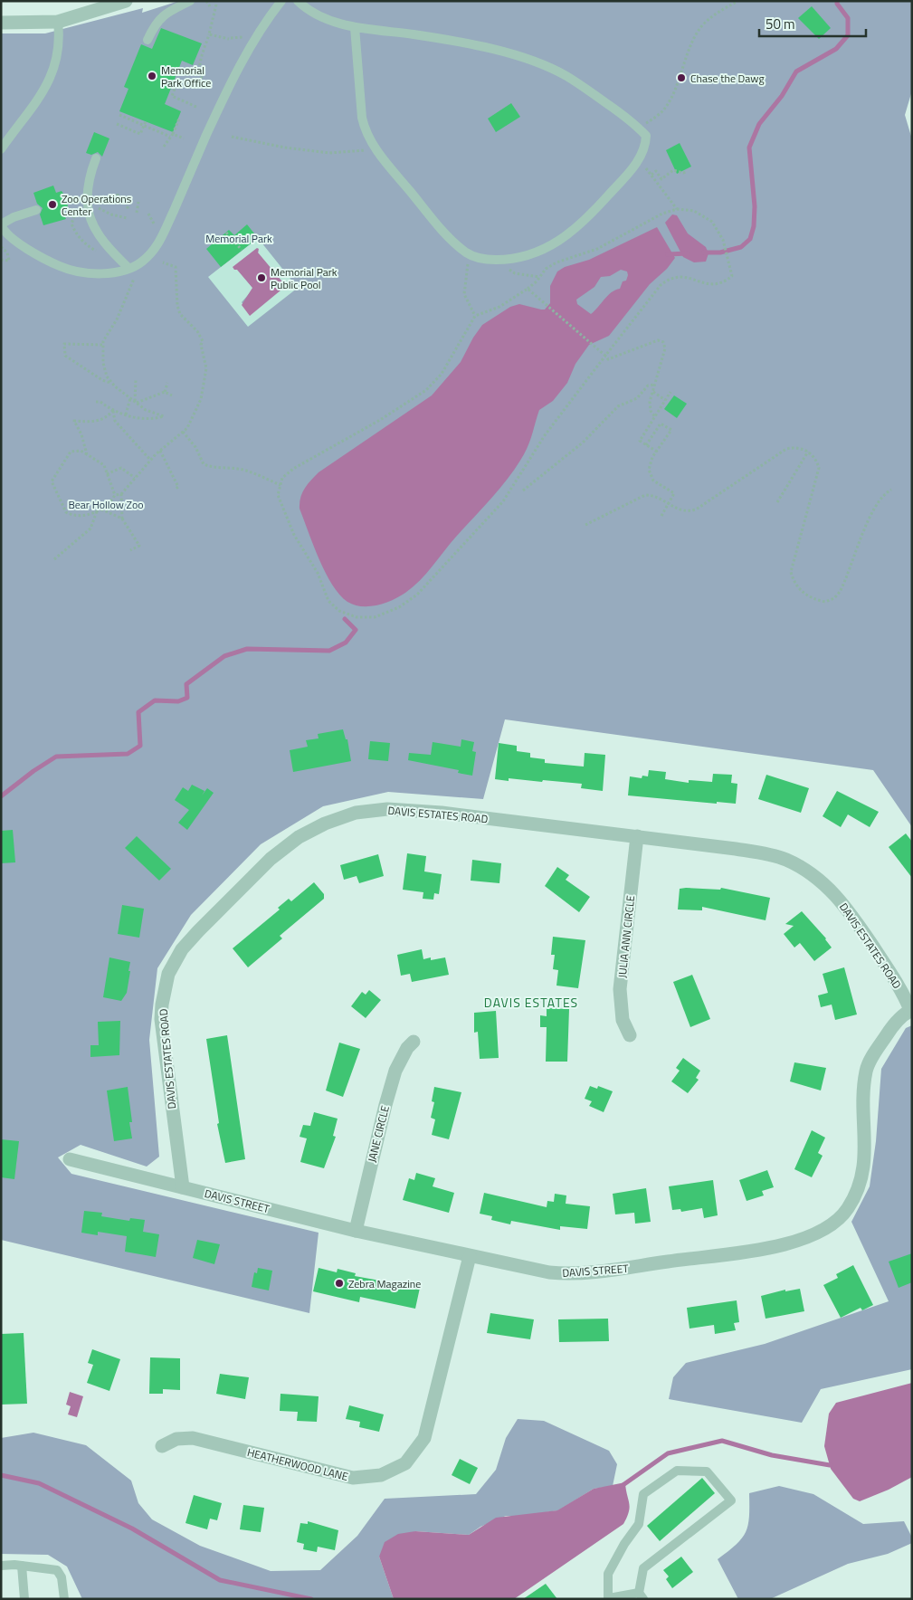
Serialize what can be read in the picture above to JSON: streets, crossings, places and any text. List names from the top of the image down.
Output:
{
  "streets": {
    "street": [
      "DAVIS ESTATES ROAD",
      "JULIA ANN CIRCLE",
      "JANE CIRCLE",
      "DAVIS STREET",
      "HEATHERWOOD LANE"
    ]
  },
  "crossings": [
    ["DAVIS ESTATES ROAD", "JULIA ANN CIRCLE"],
    ["DAVIS ESTATES ROAD", "DAVIS STREET"],
    ["JANE CIRCLE", "DAVIS STREET"],
    ["DAVIS STREET", "HEATHERWOOD LANE"]
  ],
  "districts": ["DAVIS ESTATES"],
  "parks": ["Memorial Park", "Bear Hollow Zoo"],
  "places": [
    "Memorial Park Office",
    "Chase the Dawg",
    "Zoo Operations Center",
    "Memorial Park Public Pool",
    "Zebra Magazine"
  ],
  "scale_bar": "50 m"
}
